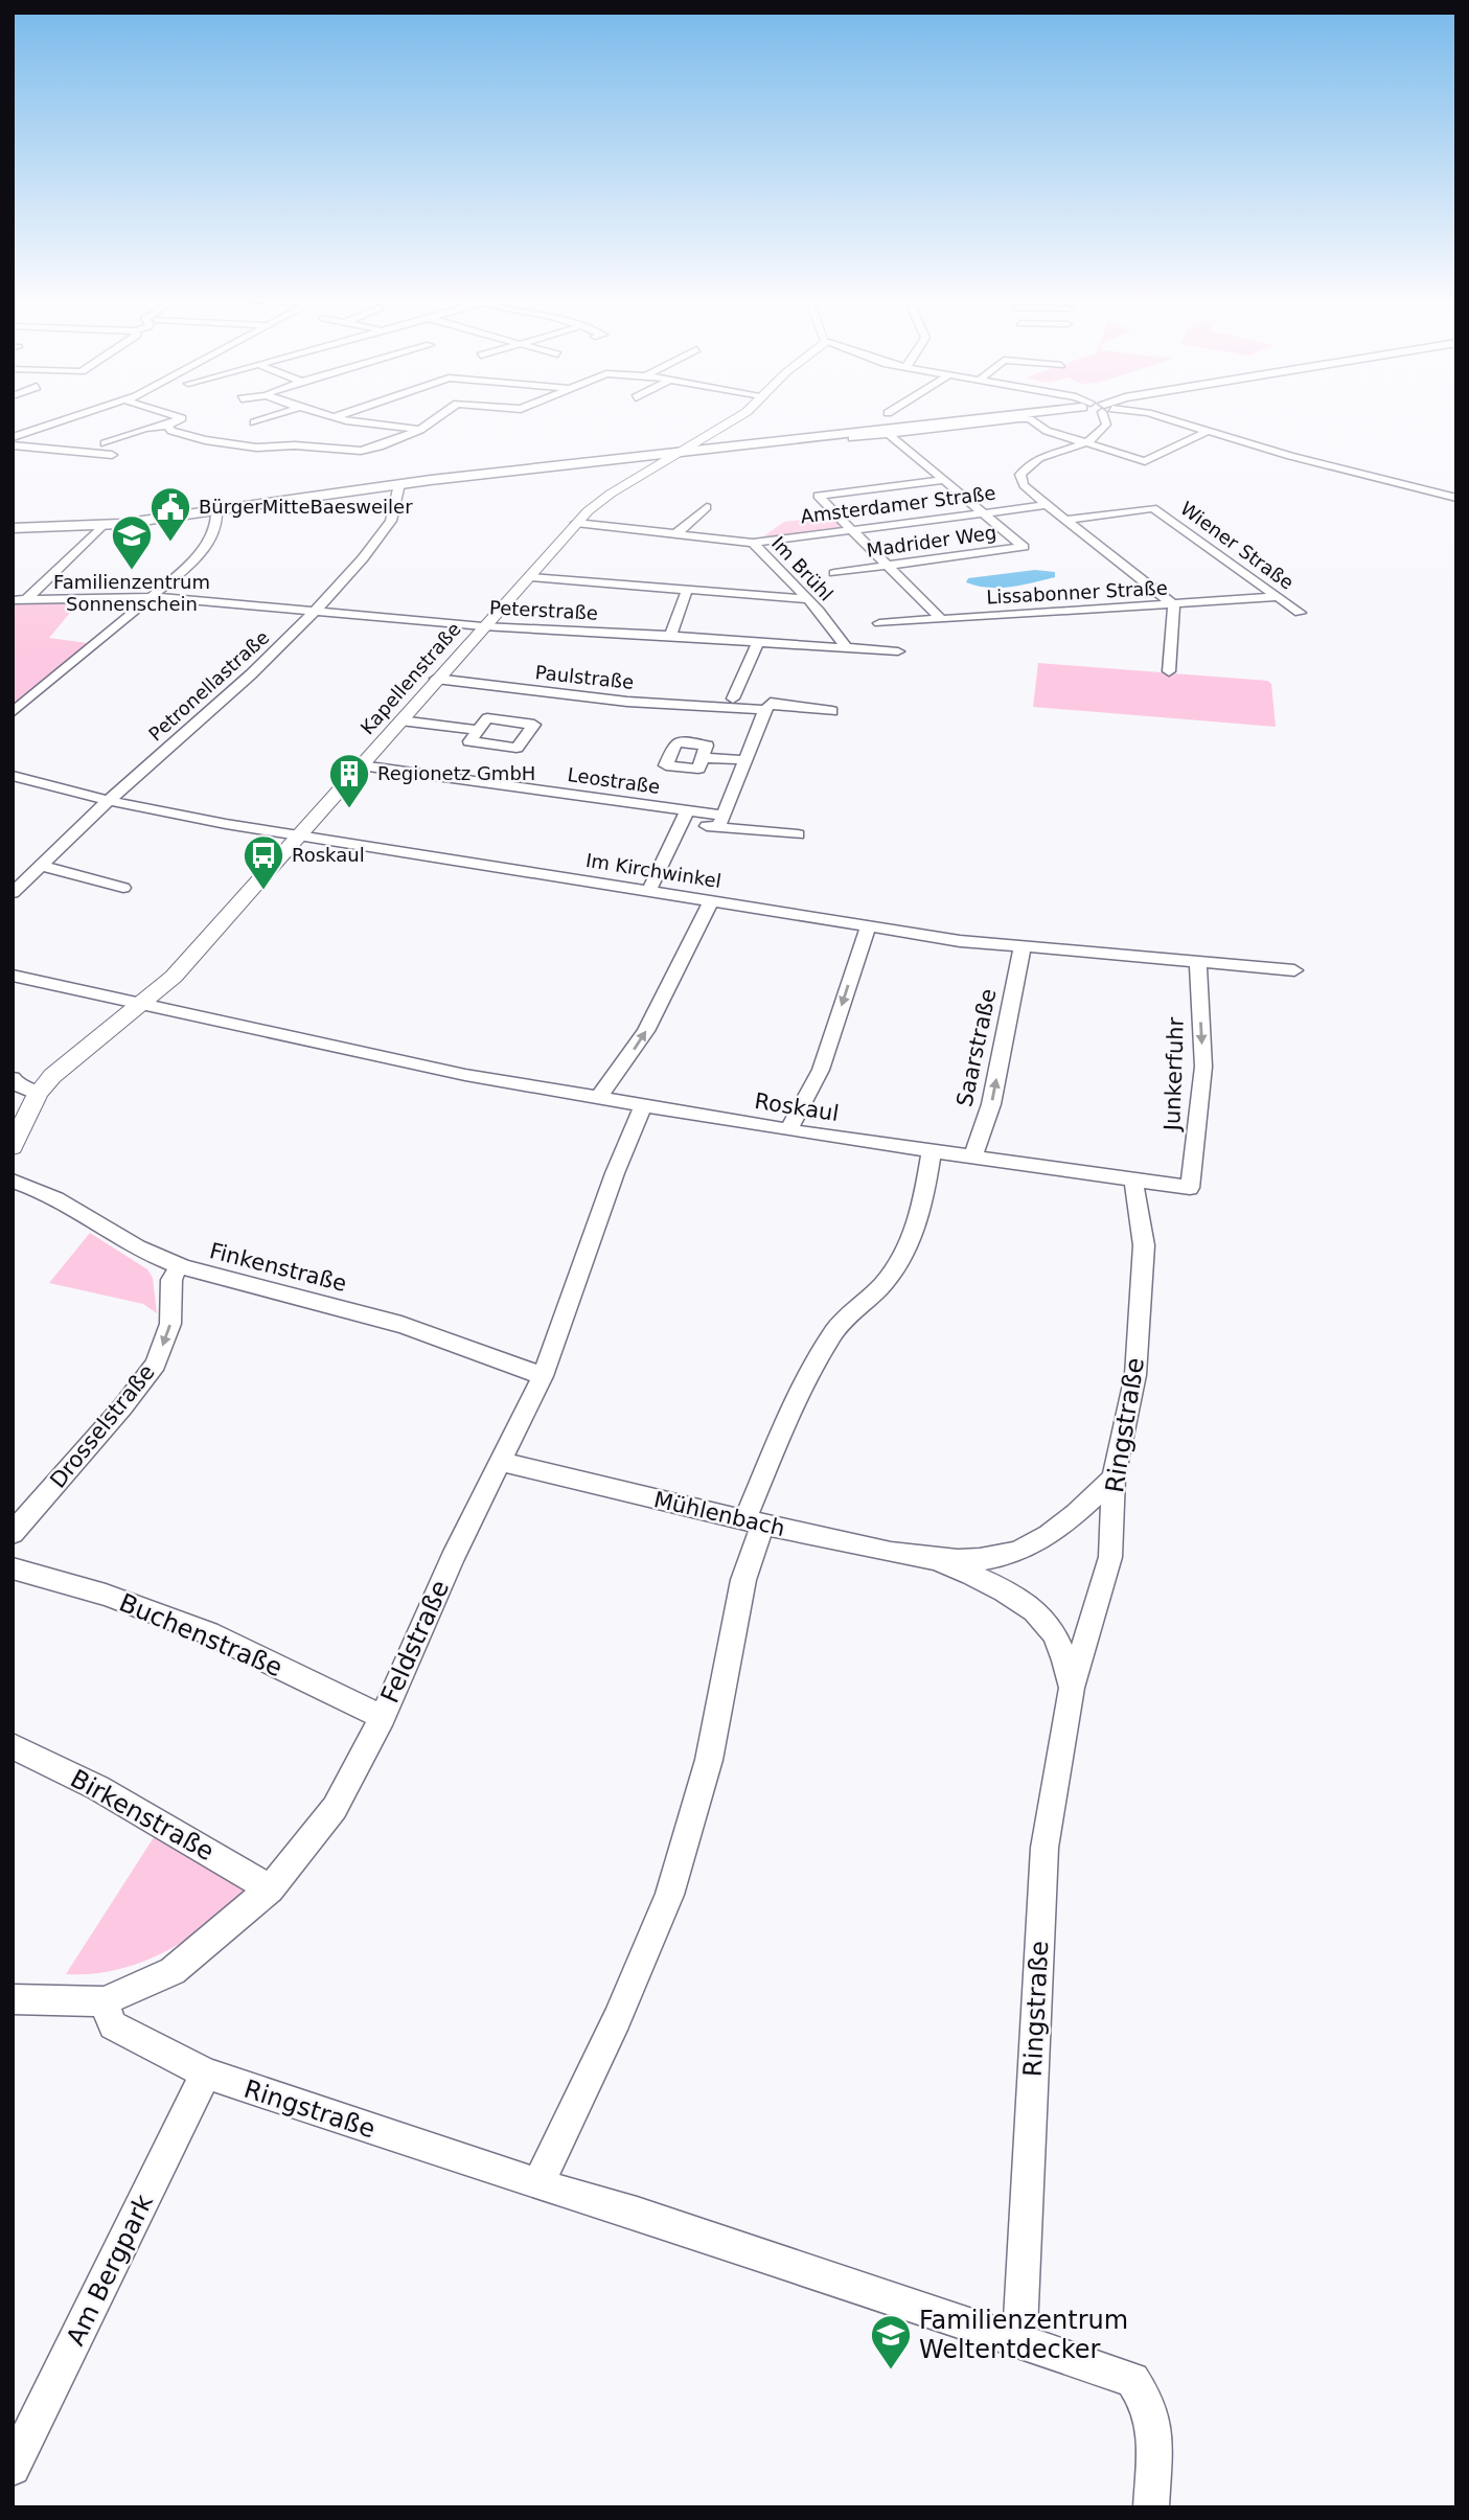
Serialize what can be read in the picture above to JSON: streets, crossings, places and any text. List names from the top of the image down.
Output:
{
  "streets": {
    "street": [
      "Amsterdamer Straße",
      "Madrider Weg",
      "Wiener Straße",
      "Im Brühl",
      "Lissabonner Straße",
      "Peterstraße",
      "Paulstraße",
      "Kapellenstraße",
      "Petronellastraße",
      "Leostraße",
      "Im Kirchwinkel",
      "Saarstraße",
      "Junkerfuhr",
      "Roskaul",
      "Finkenstraße",
      "Ringstraße",
      "Drosselstraße",
      "Mühlenbach",
      "Buchenstraße",
      "Feldstraße",
      "Birkenstraße",
      "Am Bergpark"
    ]
  },
  "crossings": [
    ["Amsterdamer Straße", "Madrider Weg"],
    ["Amsterdamer Straße", "Im Brühl"],
    ["Wiener Straße", "Lissabonner Straße"],
    ["Im Brühl", "Peterstraße"],
    ["Im Brühl", "Kapellenstraße"],
    ["Peterstraße", "Kapellenstraße"],
    ["Peterstraße", "Petronellastraße"],
    ["Paulstraße", "Kapellenstraße"],
    ["Kapellenstraße", "Leostraße"],
    ["Kapellenstraße", "Im Kirchwinkel"],
    ["Kapellenstraße", "Roskaul"],
    ["Petronellastraße", "Im Kirchwinkel"],
    ["Im Kirchwinkel", "Saarstraße"],
    ["Im Kirchwinkel", "Junkerfuhr"],
    ["Saarstraße", "Roskaul"],
    ["Junkerfuhr", "Roskaul"],
    ["Roskaul", "Ringstraße"],
    ["Roskaul", "Feldstraße"],
    ["Finkenstraße", "Drosselstraße"],
    ["Finkenstraße", "Feldstraße"],
    ["Ringstraße", "Mühlenbach"],
    ["Ringstraße", "Feldstraße"],
    ["Ringstraße", "Am Bergpark"],
    ["Mühlenbach", "Feldstraße"],
    ["Buchenstraße", "Feldstraße"],
    ["Feldstraße", "Birkenstraße"]
  ],
  "one_way": ["Junkerfuhr", "Drosselstraße"],
  "places": {
    "public building": ["BürgerMitteBaesweiler"],
    "school or university": ["Familienzentrum Sonnenschein", "Familienzentrum Weltentdecker"],
    "building": ["Regionetz GmbH"],
    "bus stop": ["Roskaul"]
  }
}
